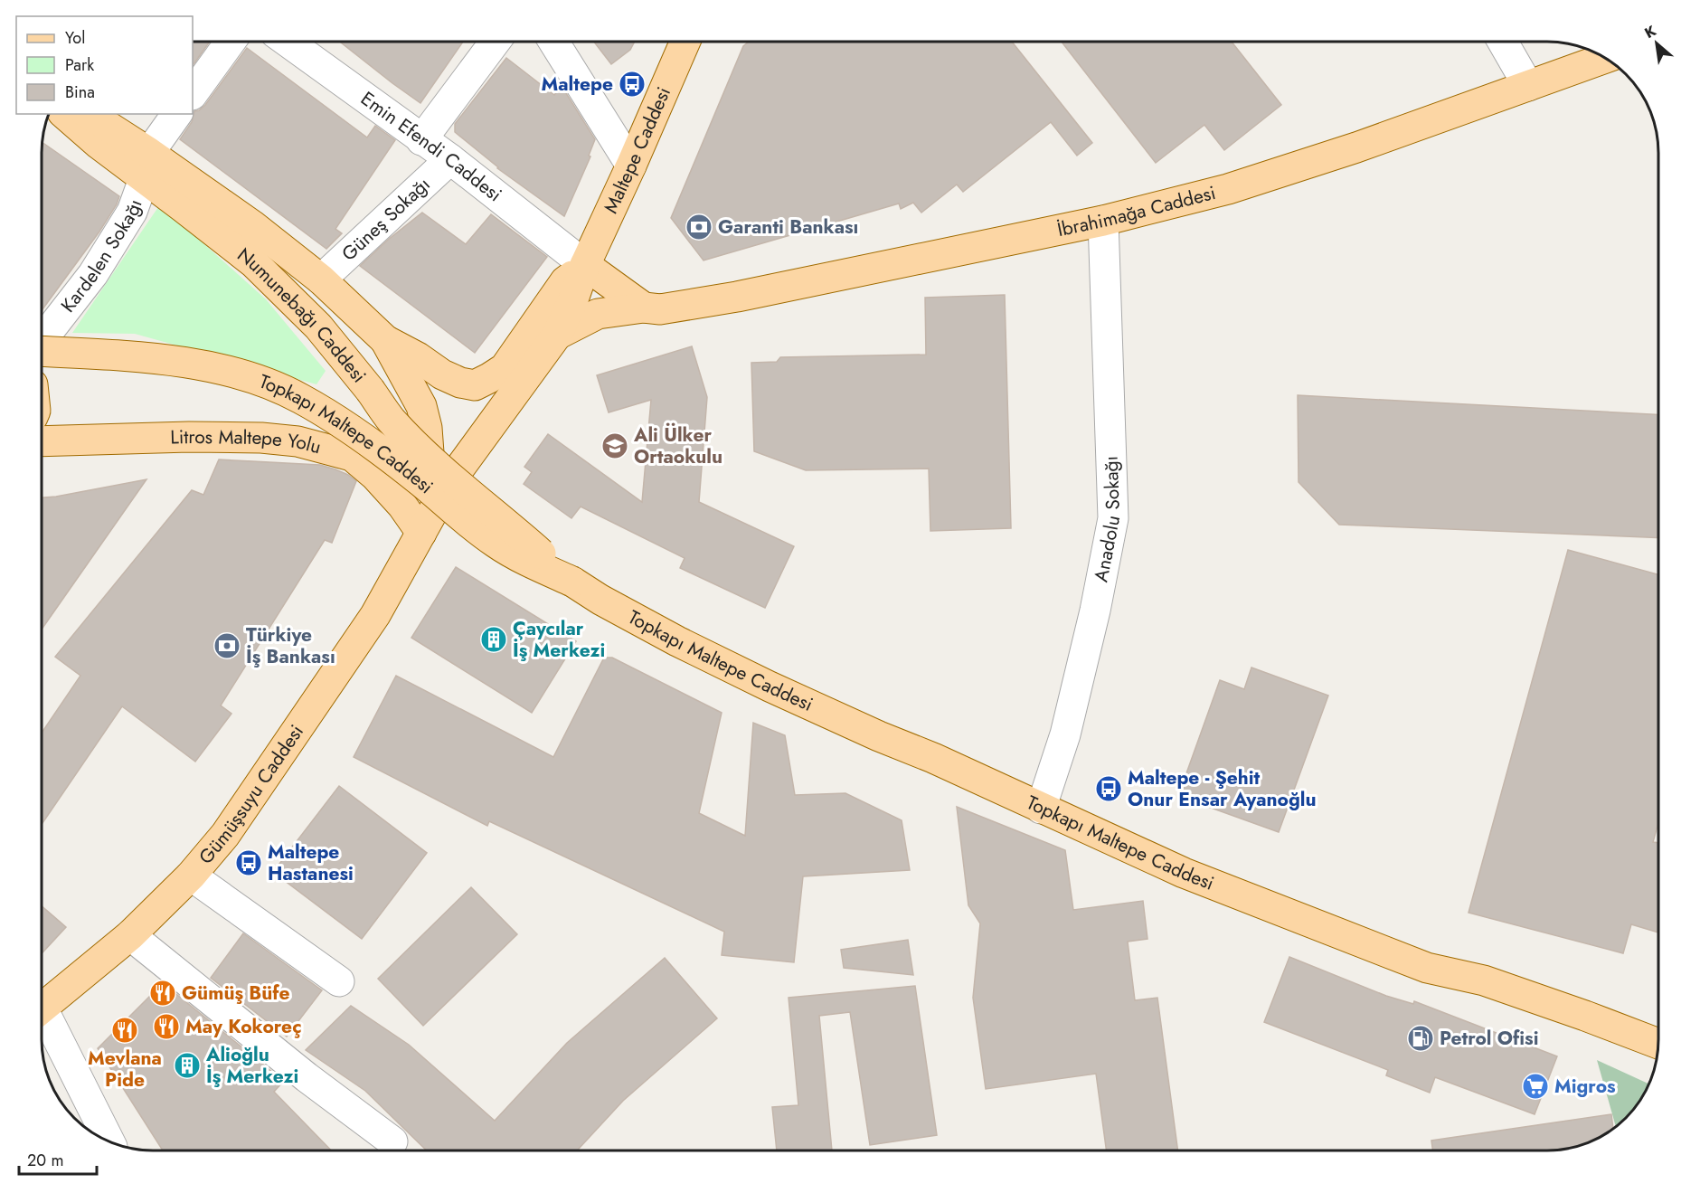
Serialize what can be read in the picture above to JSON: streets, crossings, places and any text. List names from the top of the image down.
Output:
{
  "streets": {
    "main road": [
      "Maltepe Caddesi",
      "İbrahimağa Caddesi",
      "Numunebağı Caddesi",
      "Topkapı Maltepe Caddesi",
      "Litros Maltepe Yolu",
      "Gümüşsuyu Caddesi"
    ],
    "street": [
      "Emin Efendi Caddesi",
      "Güneş Sokağı",
      "Kardelen Sokağı",
      "Anadolu Sokağı"
    ]
  },
  "crossings": [
    ["Emin Efendi Caddesi", "Maltepe Caddesi"],
    ["Emin Efendi Caddesi", "Güneş Sokağı"],
    ["Maltepe Caddesi", "İbrahimağa Caddesi"],
    ["Maltepe Caddesi", "Gümüşsuyu Caddesi"],
    ["İbrahimağa Caddesi", "Anadolu Sokağı"],
    ["Kardelen Sokağı", "Numunebağı Caddesi"],
    ["Numunebağı Caddesi", "Topkapı Maltepe Caddesi"],
    ["Topkapı Maltepe Caddesi", "Anadolu Sokağı"],
    ["Litros Maltepe Yolu", "Gümüşsuyu Caddesi"]
  ],
  "places": {
    "bus stop": ["Maltepe", "Maltepe - Şehit Onur Ensar Ayanoğlu", "Maltepe Hastanesi"],
    "bank": ["Garanti Bankası", "Türkiye İş Bankası"],
    "school or university": ["Ali Ülker Ortaokulu"],
    "building": ["Çaycılar İş Merkezi", "Alioğlu İş Merkezi"],
    "restaurant": ["Gümüş Büfe", "May Kokoreç", "Mevlana Pide"],
    "fuel station": ["Petrol Ofisi"],
    "supermarket": ["Migros"]
  },
  "legend": ["Yol", "Park", "Bina"],
  "scale_bar": "20 m",
  "north": "top left"
}
